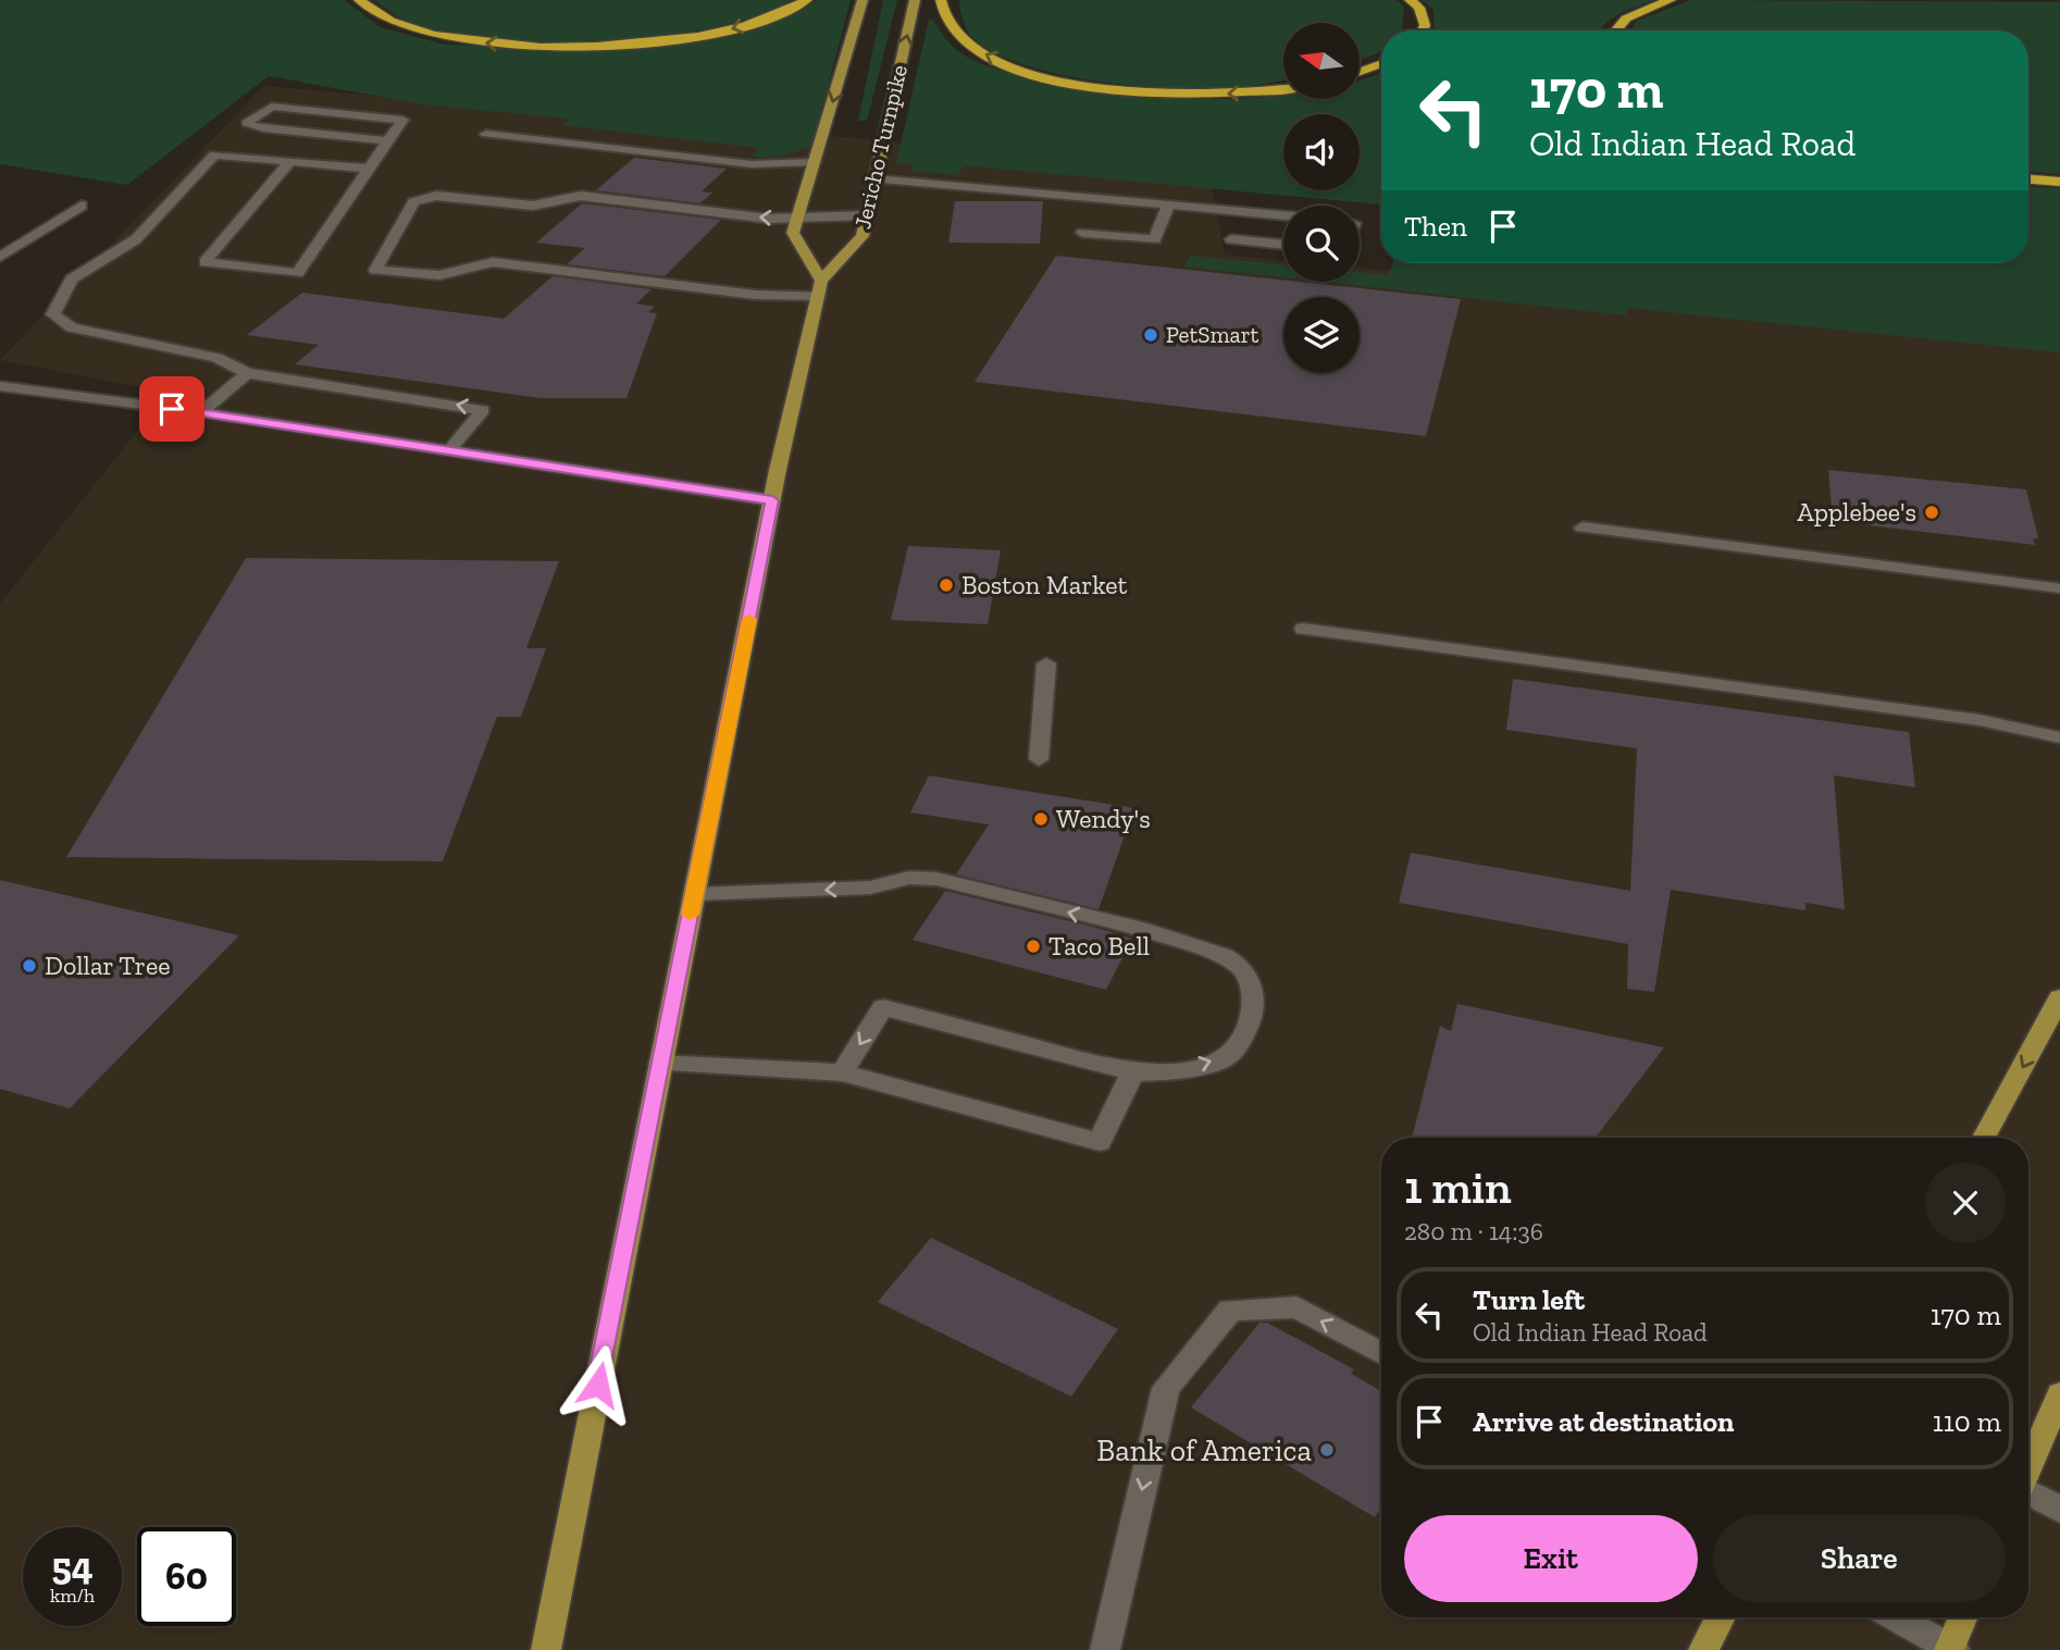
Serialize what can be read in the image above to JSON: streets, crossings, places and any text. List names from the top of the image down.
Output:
{
  "streets": {
    "main road": ["Jericho Turnpike"]
  },
  "places": [
    "PetSmart",
    "Applebee's",
    "Boston Market",
    "Wendy's",
    "Taco Bell",
    "Dollar Tree",
    "Bank of America"
  ],
  "north": "left",
  "page": {
    "turn": ["170 m", "Old Indian Head Road"],
    "then": "Then",
    "heading": ["1 min", "280 m · 14:36"],
    "list": [
      {
        "name": "Turn left",
        "note": "Old Indian Head Road",
        "value": "170 m"
      },
      {
        "name": "Arrive at destination",
        "value": "110 m"
      }
    ],
    "buttons": ["Exit", "Share"],
    "speed": "54 km/h",
    "limit": "60"
  }
}
